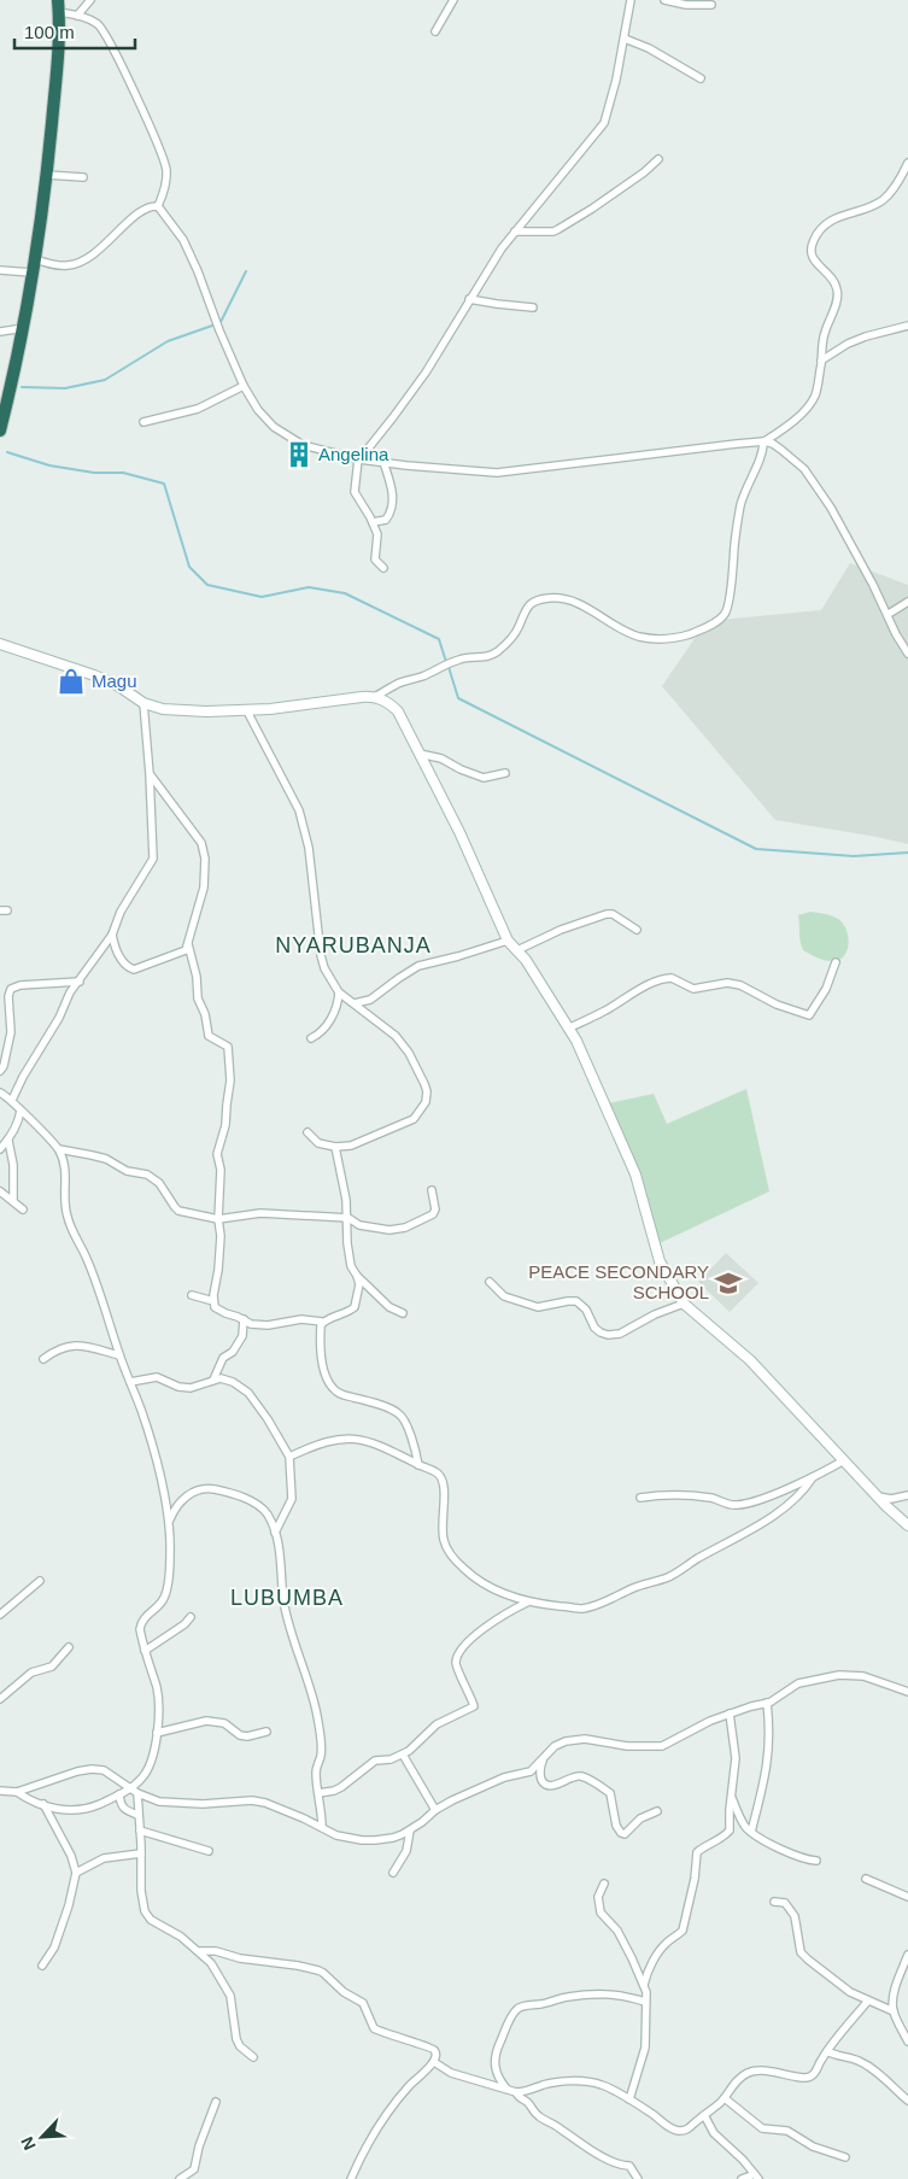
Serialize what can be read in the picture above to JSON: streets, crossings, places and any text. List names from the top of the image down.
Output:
{
  "districts": ["NYARUBANJA", "LUBUMBA"],
  "places": {
    "building": ["Angelina"],
    "shop": ["Magu"],
    "school or university": ["PEACE SECONDARY SCHOOL"]
  },
  "scale_bar": "100 m",
  "north": "bottom left"
}
